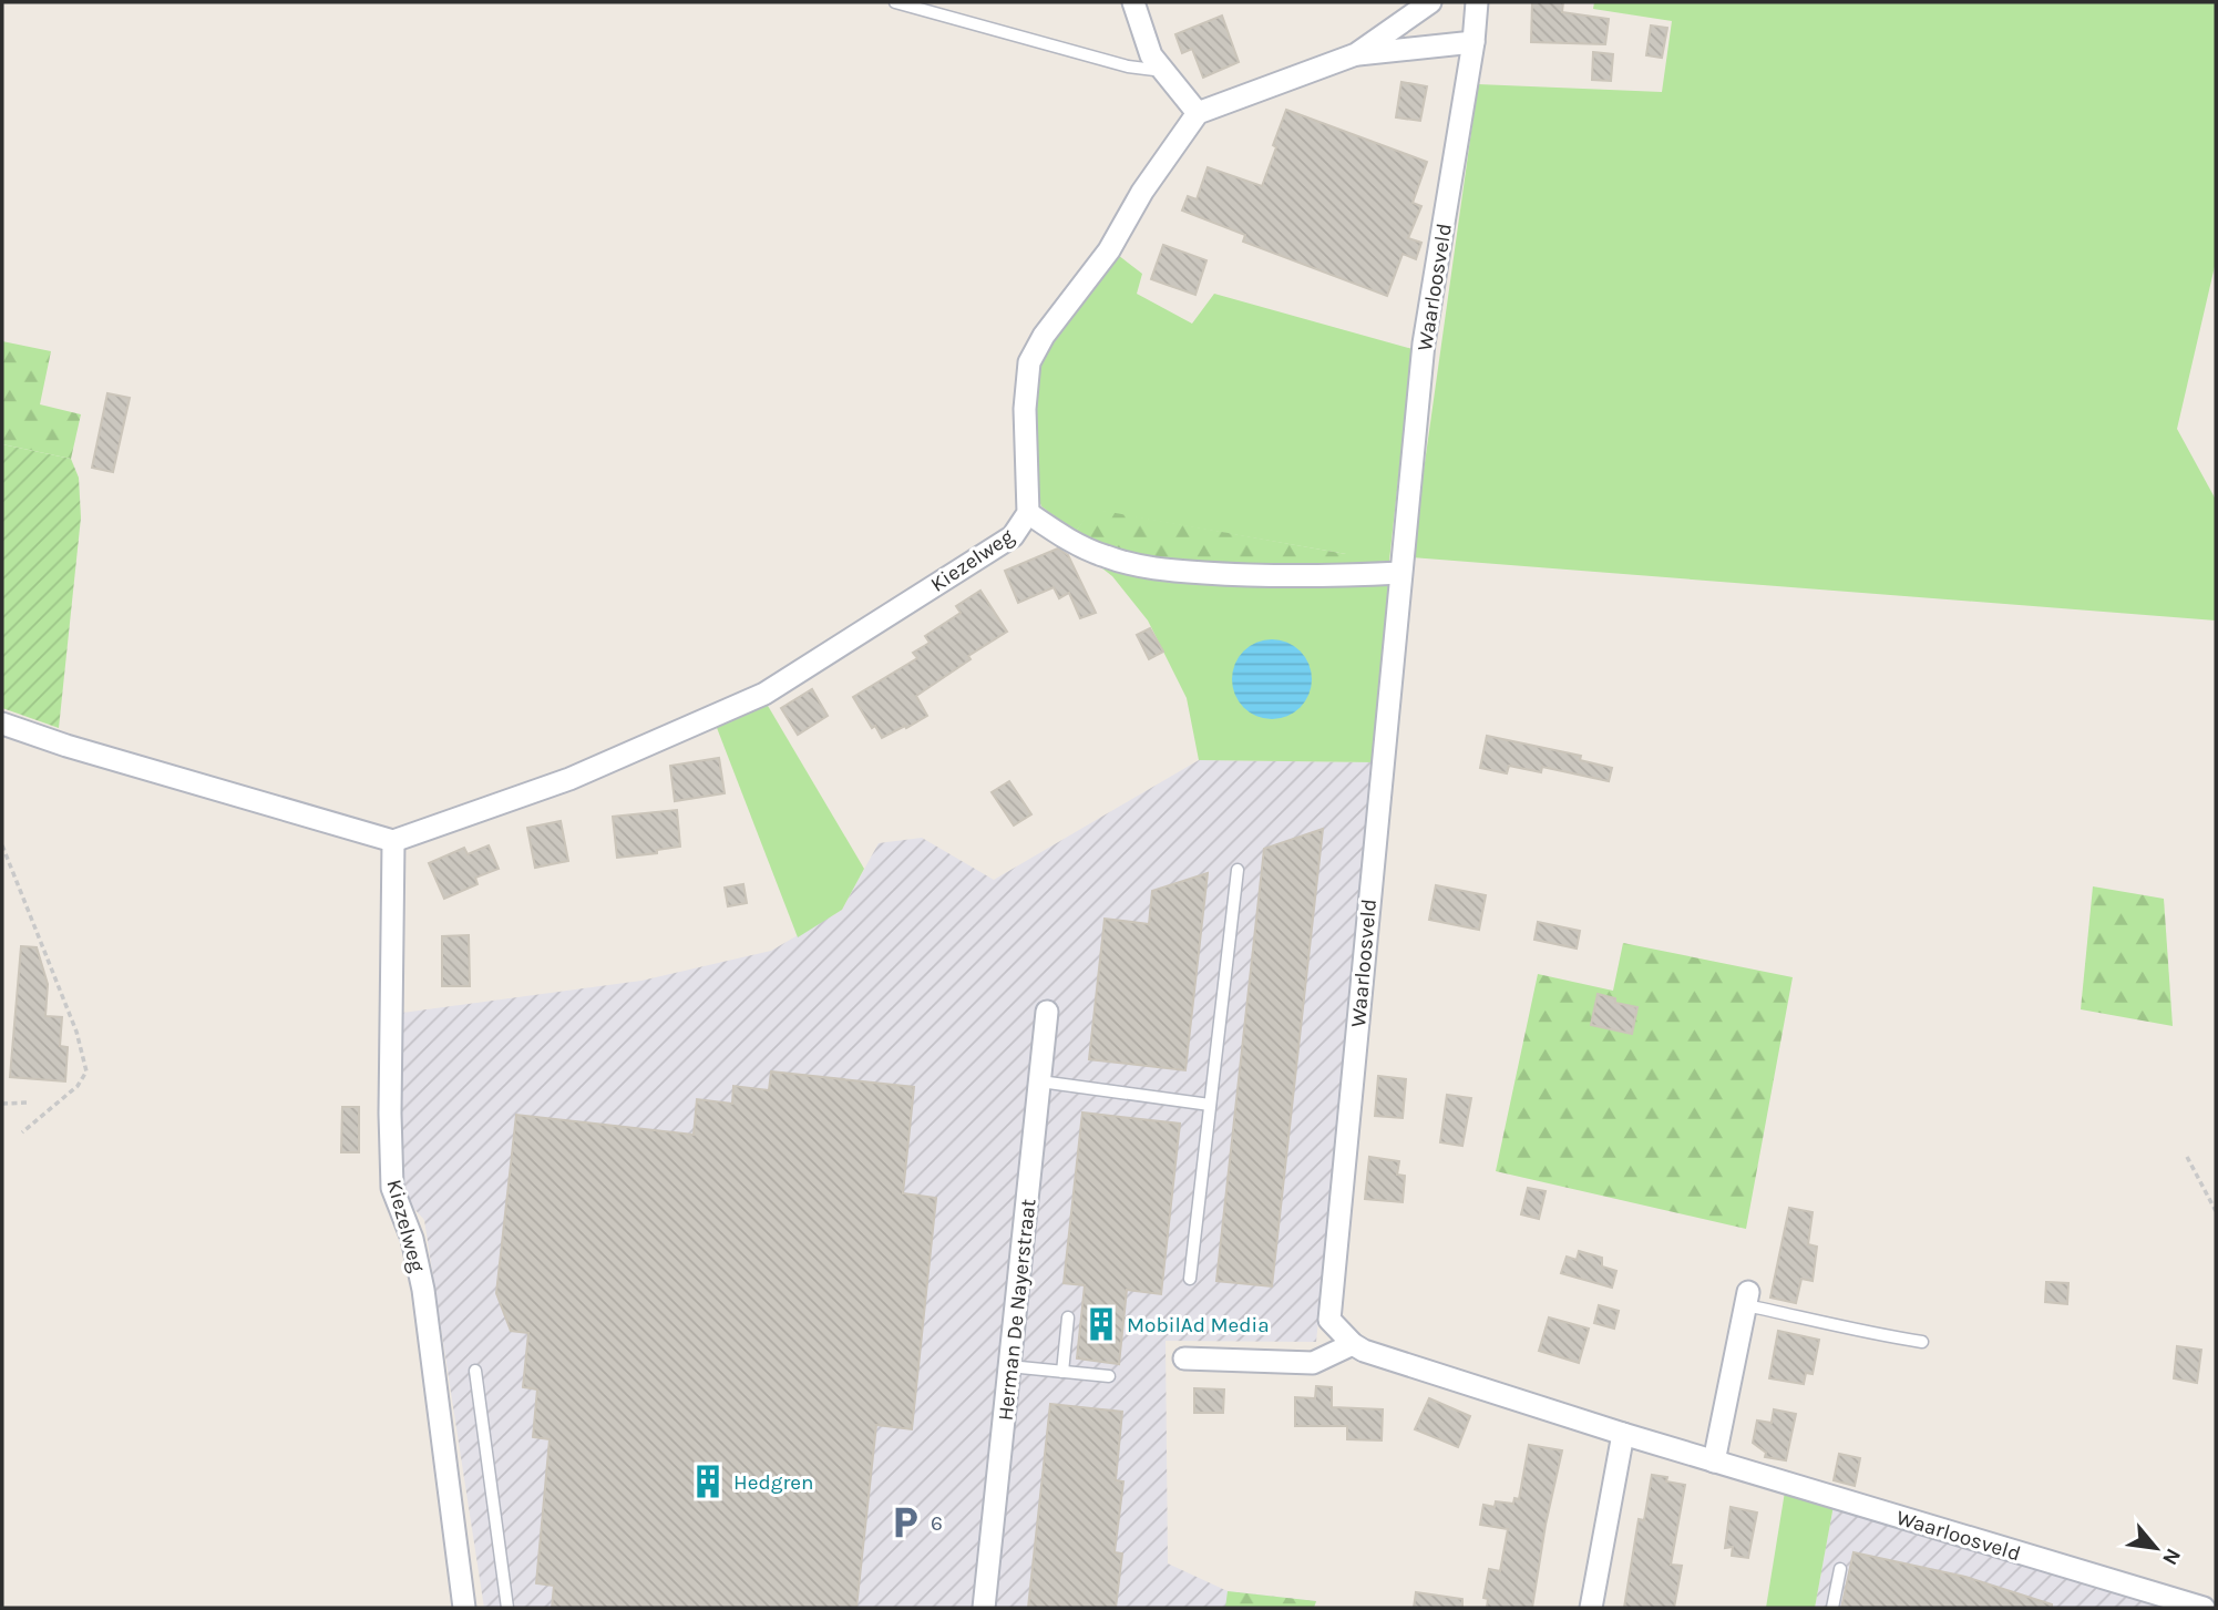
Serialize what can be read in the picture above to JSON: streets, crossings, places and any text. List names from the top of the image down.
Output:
{
  "streets": {
    "street": ["Waarloosveld", "Kiezelweg", "Herman De Nayerstraat"]
  },
  "places": {
    "building": ["MobilAd Media", "Hedgren"],
    "parking": ["6"]
  },
  "north": "bottom right"
}
